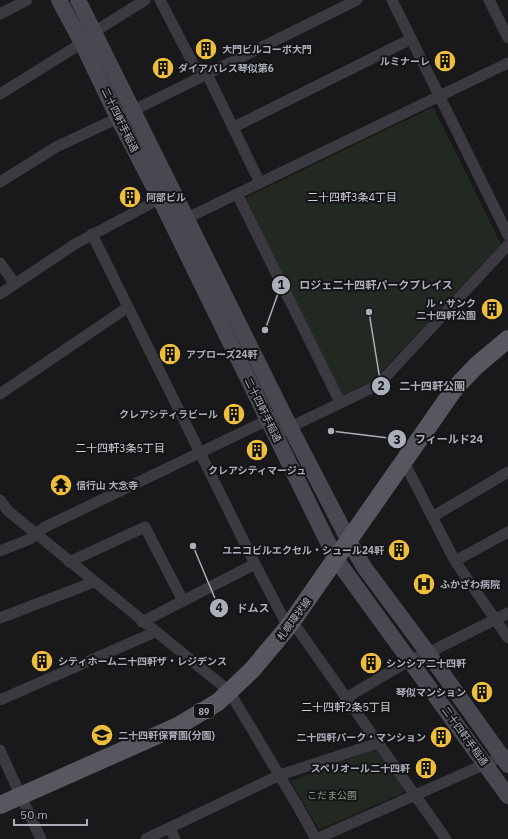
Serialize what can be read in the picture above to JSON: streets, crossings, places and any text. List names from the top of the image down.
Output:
{
  "streets": {
    "main road": ["札幌環状線", "89"],
    "street": ["二十四軒手稲通"]
  },
  "crossings": [
    ["二十四軒手稲通", "札幌環状線"]
  ],
  "districts": ["二十四軒3条4丁目", "二十四軒3条5丁目", "二十四軒2条5丁目"],
  "parks": ["こだま公園"],
  "places": {
    "building": [
      "大門ビルコーポ大門",
      "ルミナーレ",
      "ダイアパレス琴似第6",
      "阿部ビル",
      "ル・サンク 二十四軒公園",
      "アプローズ24軒",
      "クレアシティラビール",
      "クレアシティマージュ",
      "ユニコビルエクセル・シュール24軒",
      "シティホーム二十四軒ザ・レジデンス",
      "シンシア二十四軒",
      "琴似マンション",
      "二十四軒パーク・マンション",
      "スペリオール二十四軒"
    ],
    "other": [
      "二十四軒公園",
      "ロジェ二十四軒パークプレイス",
      "フィールド24",
      "ドムス"
    ],
    "temple": ["信行山 大念寺"],
    "hospital": ["ふかざわ病院"],
    "school or university": ["二十四軒保育園(分園)"]
  },
  "scale_bar": "50 m"
}
